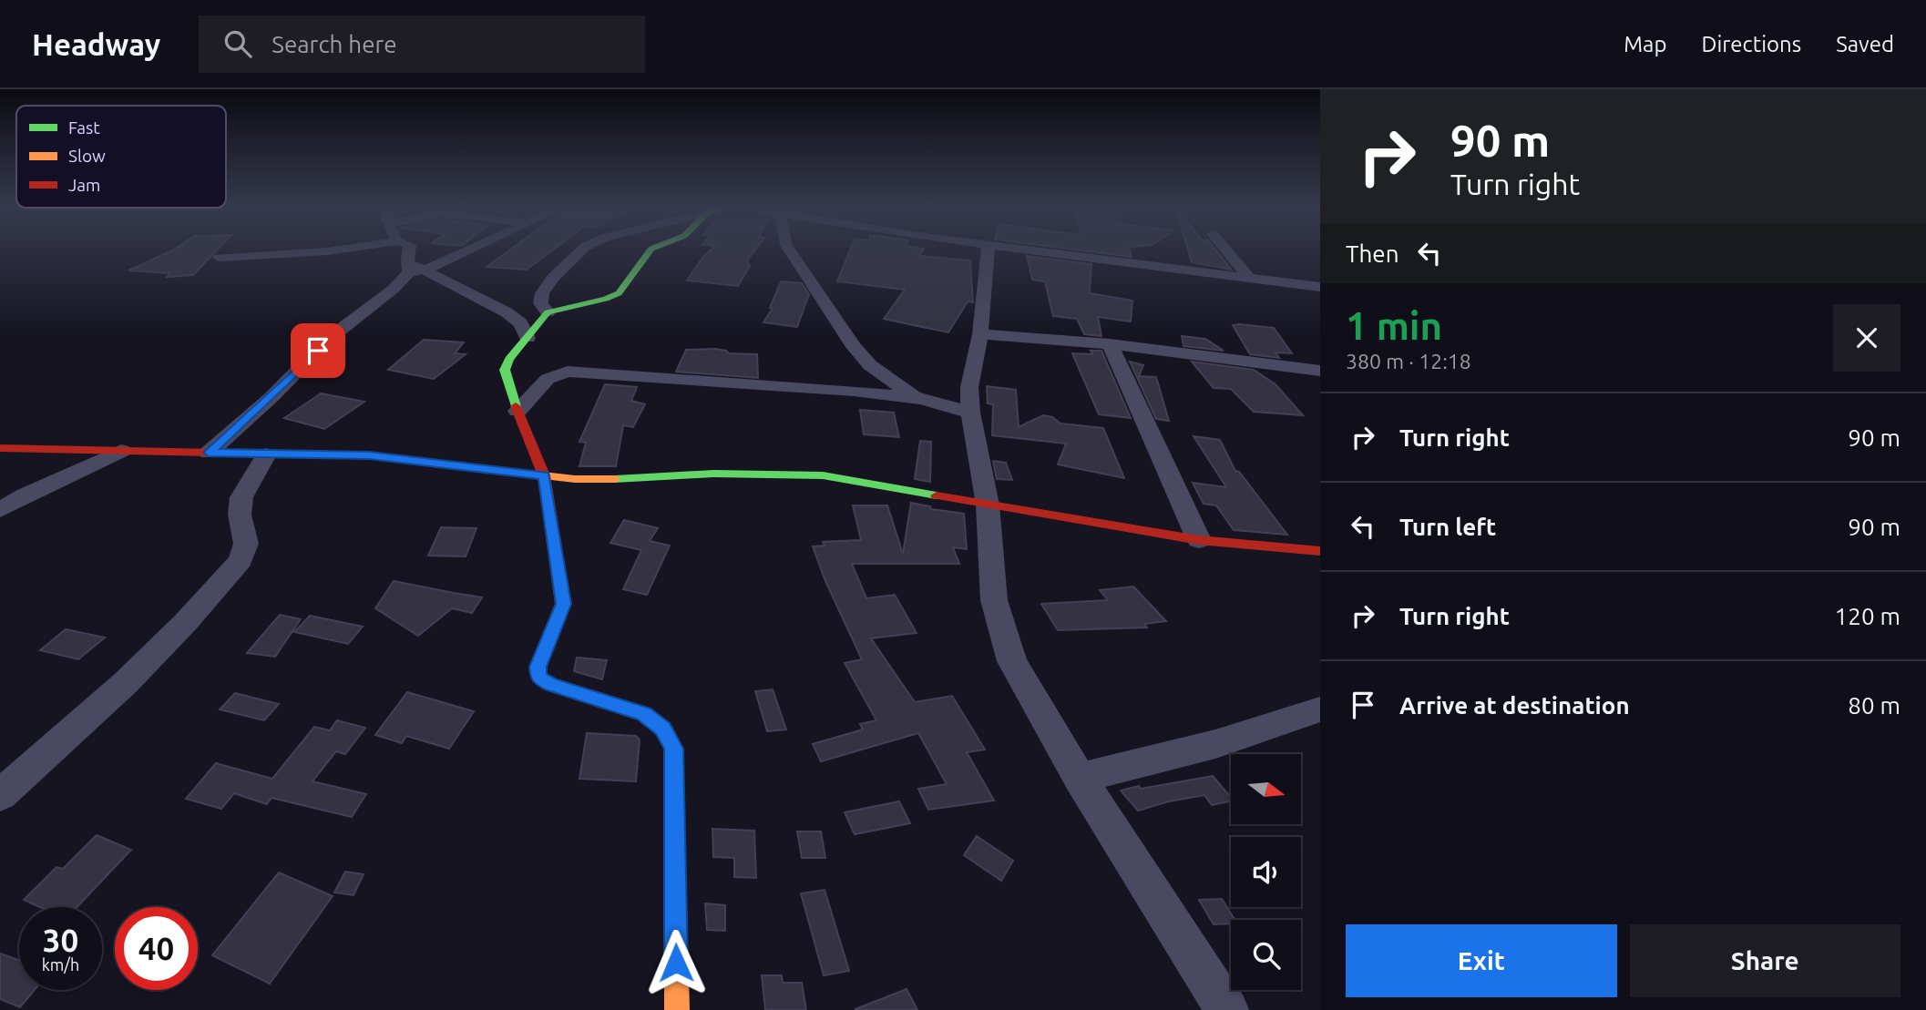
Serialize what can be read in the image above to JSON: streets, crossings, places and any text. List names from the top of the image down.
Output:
{
  "legend": ["Fast", "Slow", "Jam"],
  "north": "right",
  "page": {
    "header": "Headway",
    "search": "Search here",
    "nav": ["Map", "Directions", "Saved"],
    "turn": ["90 m", "Turn right"],
    "then": "Then",
    "heading": ["1 min", "380 m · 12:18"],
    "list": [
      {
        "name": "Turn right",
        "value": "90 m"
      },
      {
        "name": "Turn left",
        "value": "90 m"
      },
      {
        "name": "Turn right",
        "value": "120 m"
      },
      {
        "name": "Arrive at destination",
        "value": "80 m"
      }
    ],
    "speed": "30 km/h",
    "limit": "40",
    "buttons": ["Exit", "Share"]
  }
}
